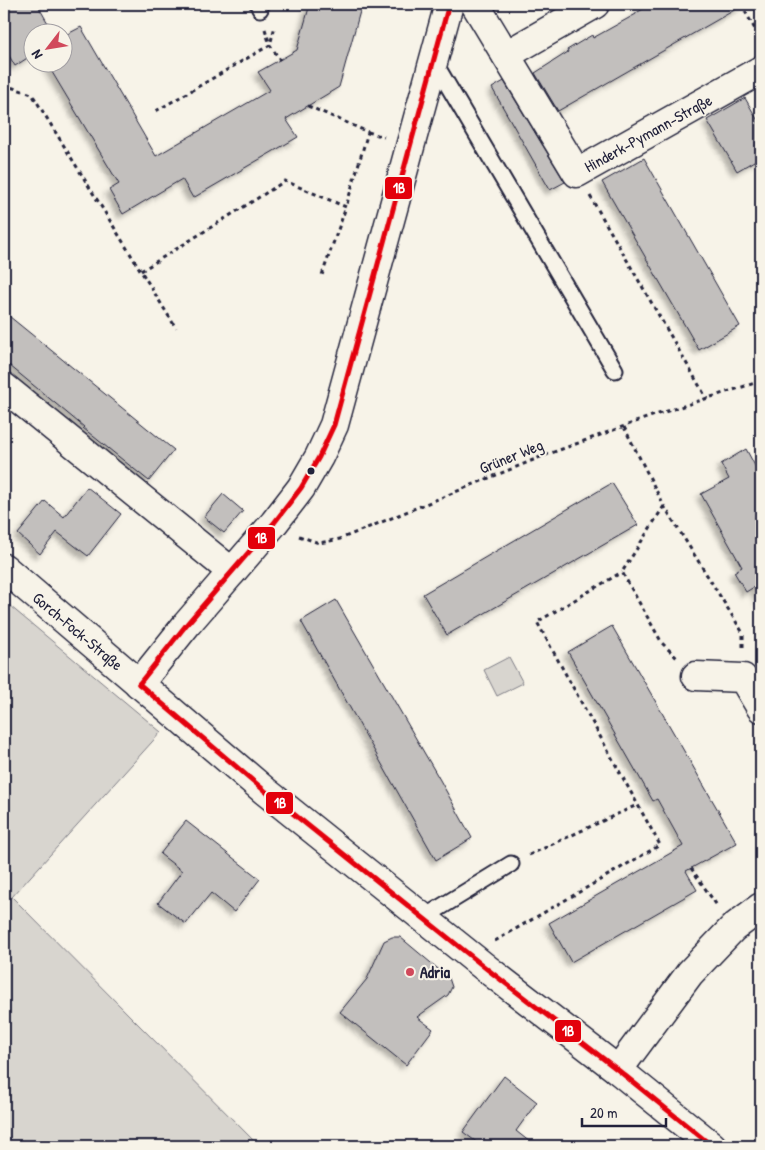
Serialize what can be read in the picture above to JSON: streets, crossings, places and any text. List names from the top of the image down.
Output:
{
  "streets": {
    "street": ["Hinderk-Pymann-Straße", "Gorch-Fock-Straße"],
    "path": ["Grüner Weg"]
  },
  "places": ["Adria"],
  "lines": ["transit line 1B"],
  "scale_bar": "20 m",
  "north": "bottom left"
}
